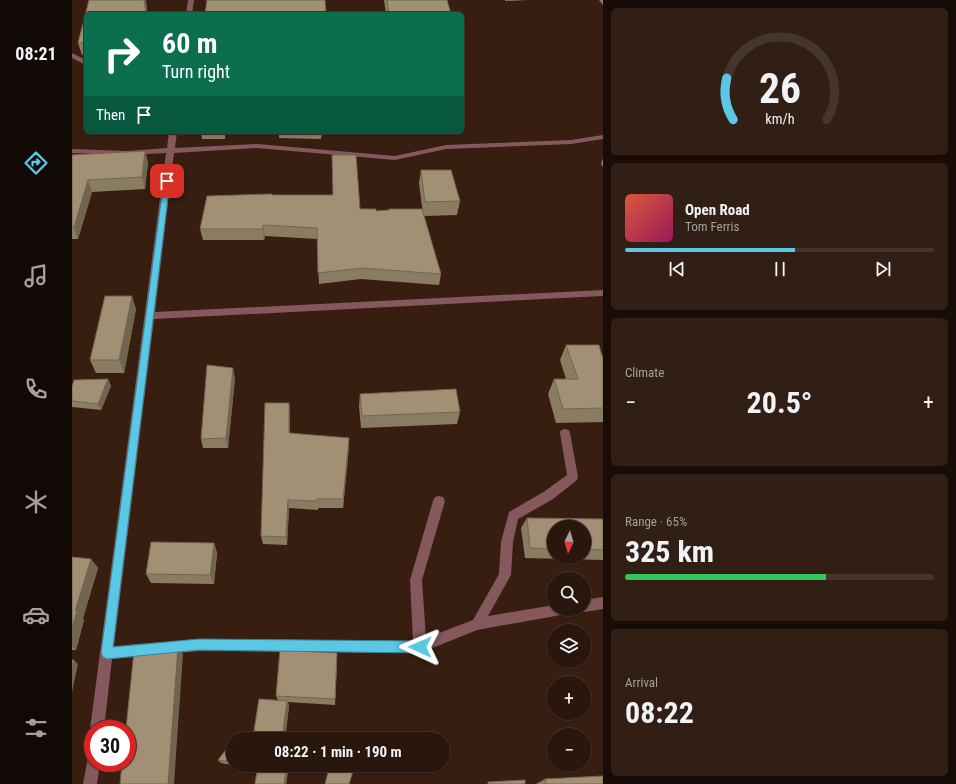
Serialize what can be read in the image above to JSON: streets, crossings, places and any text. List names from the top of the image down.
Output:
{
  "north": "bottom",
  "page": {
    "tabs": "08:21",
    "turn": ["60 m", "Turn right"],
    "then": "Then",
    "song": ["Open Road", "Tom Ferris"],
    "tile": [
      "Climate",
      ["Range · 65%", "325 km"],
      ["Arrival", "08:22"]
    ],
    "heat": ["−", "20.5°", "+"],
    "map_buttons": ["+", "−"],
    "limit": "30",
    "trip": "08:22 · 1 min · 190 m",
    "gauge": ["26", "km/h"]
  }
}
